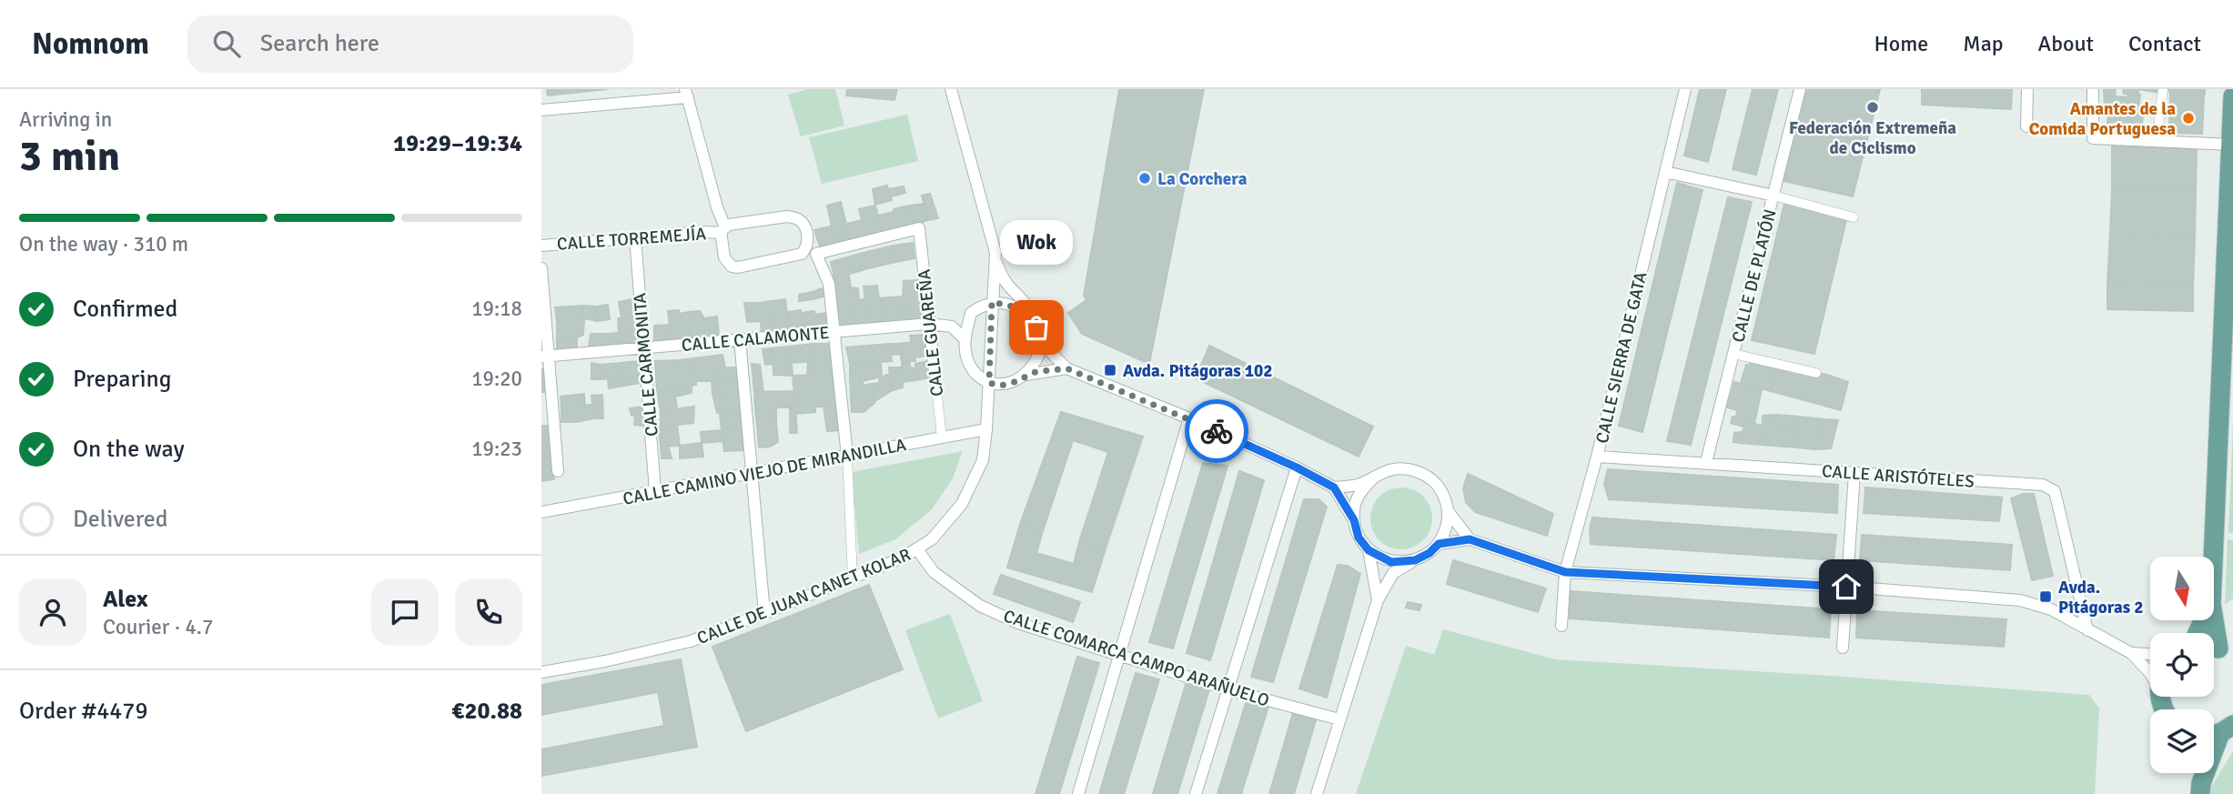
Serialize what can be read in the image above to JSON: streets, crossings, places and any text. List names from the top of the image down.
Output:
{
  "streets": {
    "street": [
      "CALLE TORREMEJÍA",
      "CALLE DE PLATÓN",
      "CALLE GUAREÑA",
      "CALLE CALAMONTE",
      "CALLE SIERRA DE GATA",
      "CALLE CARMONITA",
      "CALLE CAMINO VIEJO DE MIRANDILLA",
      "CALLE ARISTÓTELES",
      "CALLE DE JUAN CANET KOLAR",
      "CALLE COMARCA CAMPO ARAÑUELO"
    ]
  },
  "crossings": [
    ["CALLE TORREMEJÍA", "CALLE CARMONITA"],
    ["CALLE DE PLATÓN", "CALLE ARISTÓTELES"],
    ["CALLE GUAREÑA", "CALLE CALAMONTE"],
    ["CALLE GUAREÑA", "CALLE CAMINO VIEJO DE MIRANDILLA"],
    ["CALLE CALAMONTE", "CALLE CARMONITA"],
    ["CALLE SIERRA DE GATA", "CALLE ARISTÓTELES"],
    ["CALLE CARMONITA", "CALLE CAMINO VIEJO DE MIRANDILLA"],
    ["CALLE CAMINO VIEJO DE MIRANDILLA", "CALLE DE JUAN CANET KOLAR"],
    ["CALLE DE JUAN CANET KOLAR", "CALLE COMARCA CAMPO ARAÑUELO"]
  ],
  "places": {
    "other": [
      "Federación Extremeña de Ciclismo",
      "Amantes de la Comida Portuguesa",
      "La Corchera",
      "Wok"
    ],
    "transit": ["Avda. Pitágoras 102", "Avda. Pitágoras 2"]
  },
  "north": "bottom",
  "page": {
    "header": "Nomnom",
    "search": "Search here",
    "nav": [
      "Home",
      "Map",
      "About",
      "Contact"
    ],
    "heading": ["3 min", "Arriving in", "19:29–19:34"],
    "panel": [
      "Alex",
      "Courier · 4.7",
      "Order #4479",
      "€20.88"
    ],
    "bar": "On the way · 310 m",
    "bubble": "Wok",
    "list": [
      ["Confirmed", "19:18"],
      ["Preparing", "19:20"],
      ["On the way", "19:23"],
      "Delivered"
    ]
  }
}
